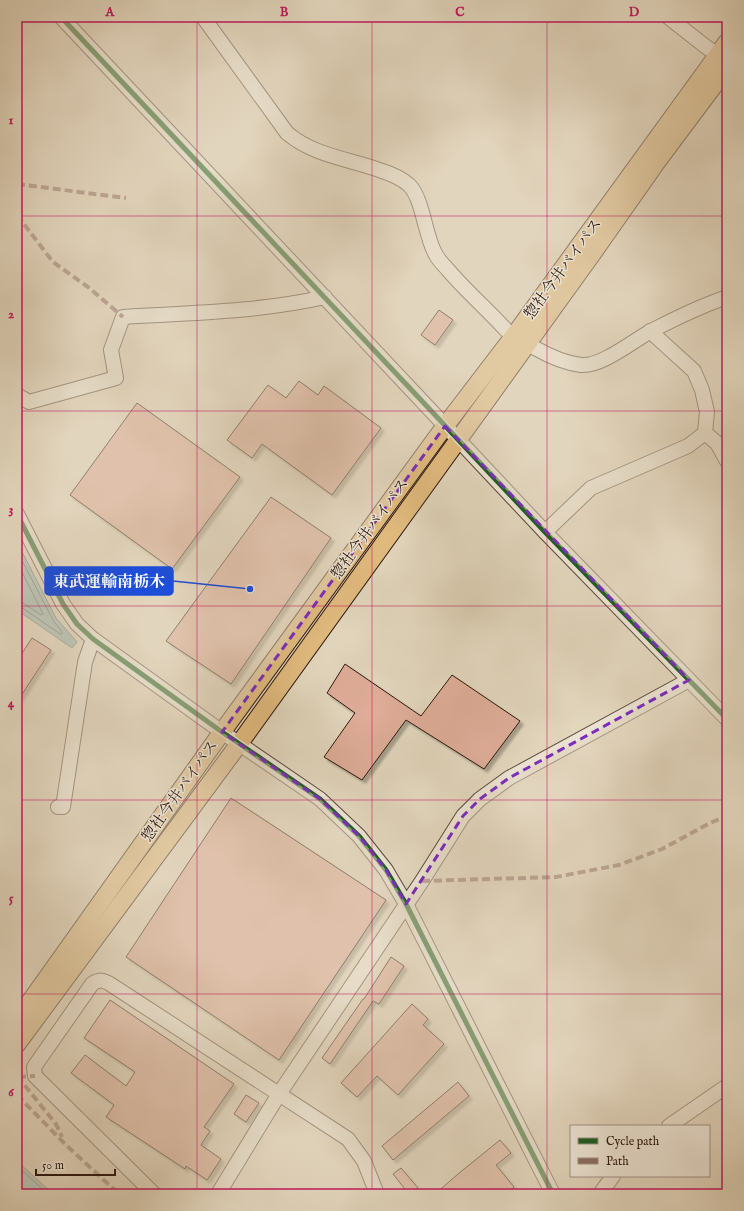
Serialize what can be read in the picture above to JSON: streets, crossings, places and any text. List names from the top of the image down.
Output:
{
  "streets": {
    "main road": ["惣社今井バイパス"]
  },
  "places": ["東武運輸南栃木"],
  "legend": ["Cycle path", "Path"],
  "scale_bar": "50 m",
  "grid": {
    "columns": [
      "A",
      "B",
      "C",
      "D"
    ],
    "rows": [
      "1",
      "2",
      "3",
      "4",
      "5",
      "6"
    ]
  }
}
